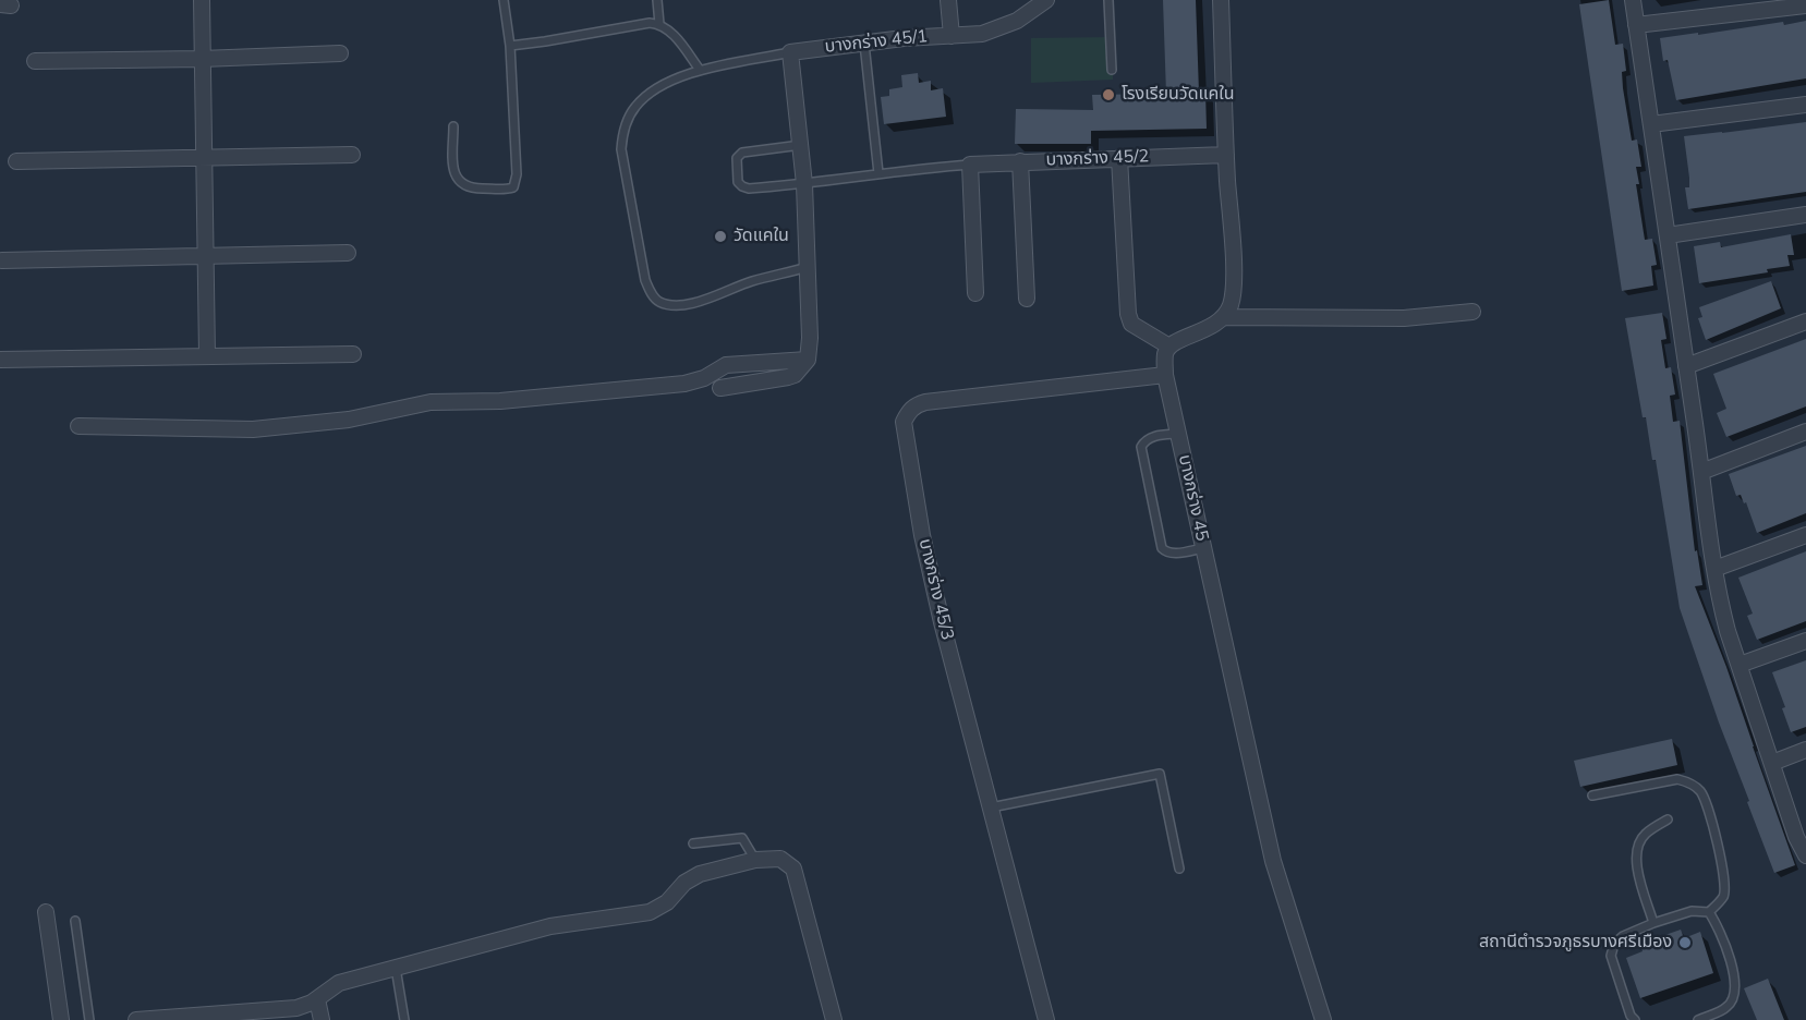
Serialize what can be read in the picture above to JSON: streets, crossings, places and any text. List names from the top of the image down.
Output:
{
  "streets": {
    "street": [
      "บางกร่าง 45/1",
      "บางกร่าง 45/2",
      "บางกร่าง 45",
      "บางกร่าง 45/3"
    ]
  },
  "crossings": [
    ["บางกร่าง 45", "บางกร่าง 45/3"]
  ],
  "places": ["โรงเรียนวัดแคใน", "วัดแคใน", "สถานีตำรวจภูธรบางศรีเมือง"]
}
